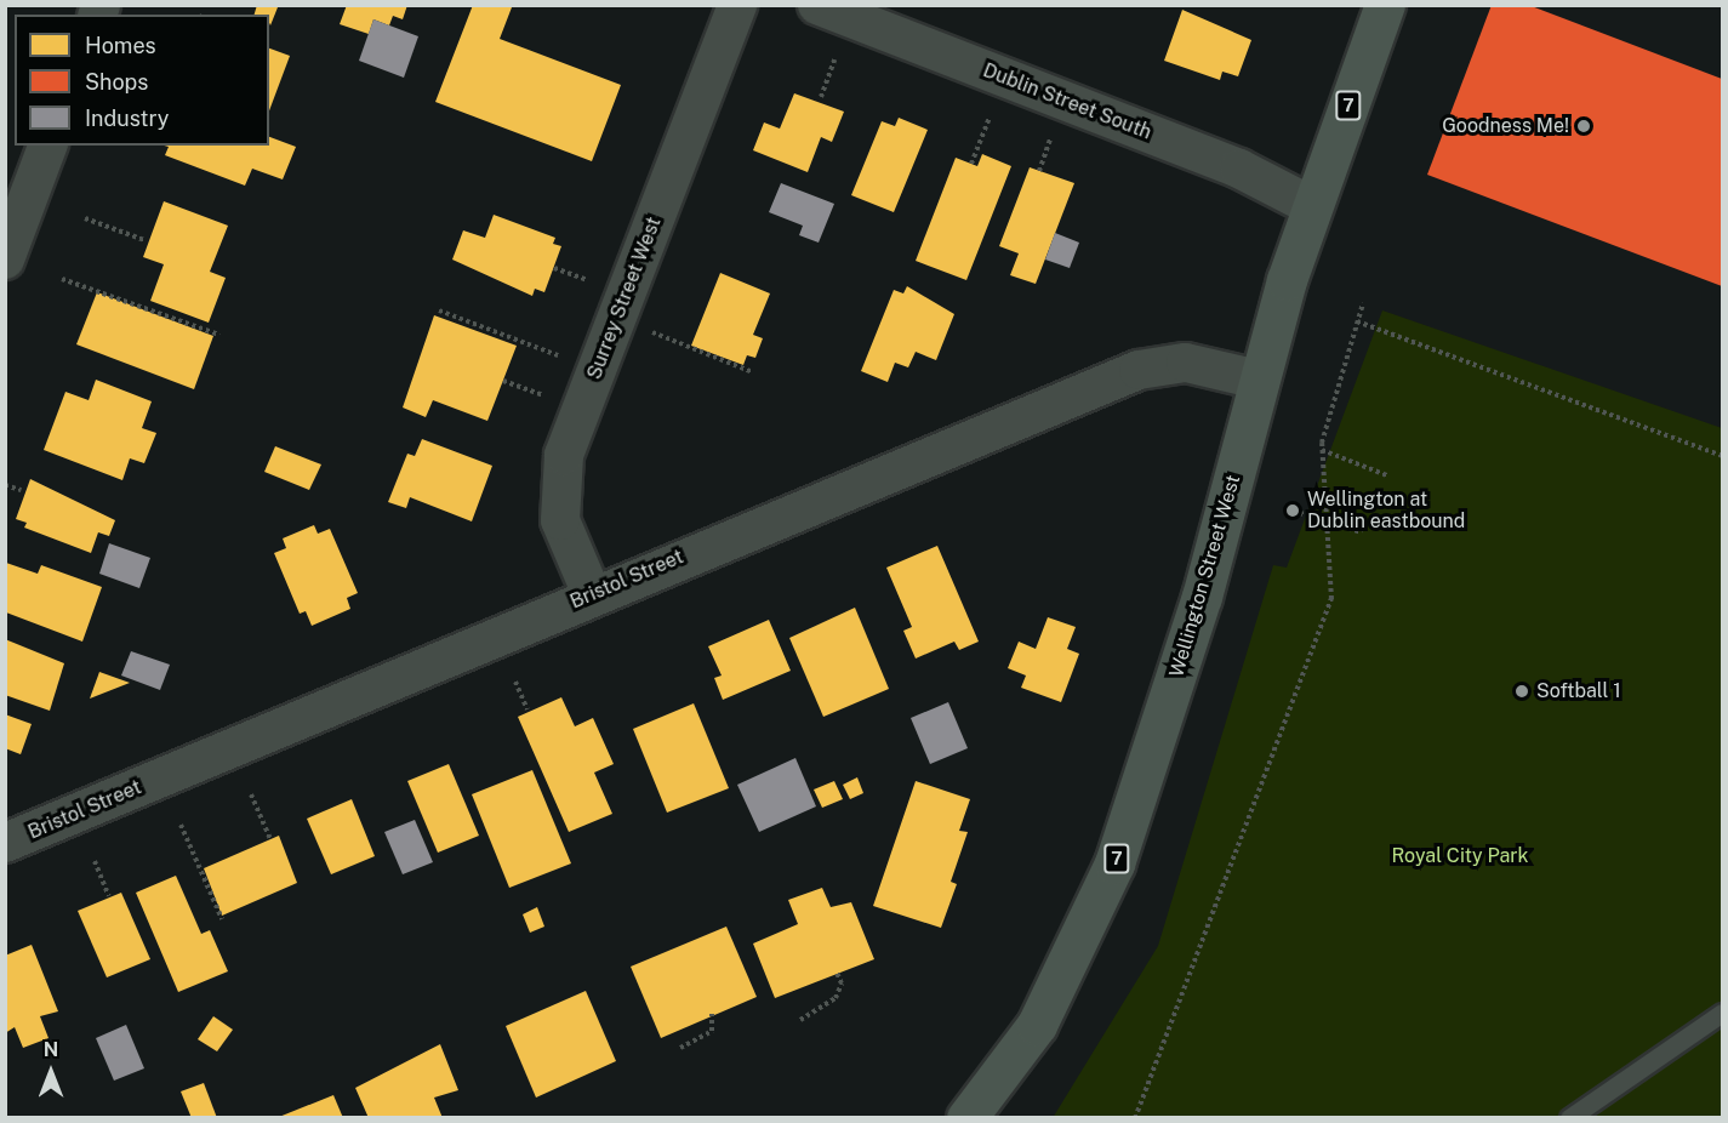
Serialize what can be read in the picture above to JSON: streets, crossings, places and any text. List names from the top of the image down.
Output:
{
  "streets": {
    "main road": ["7", "Wellington Street West"],
    "street": ["Dublin Street South", "Surrey Street West", "Bristol Street"]
  },
  "crossings": [
    ["Dublin Street South", "Wellington Street West"],
    ["Surrey Street West", "Bristol Street"],
    ["Wellington Street West", "Bristol Street"]
  ],
  "parks": ["Royal City Park"],
  "places": ["Goodness Me!", "Wellington at Dublin eastbound", "Softball 1"],
  "legend": ["Homes", "Shops", "Industry"],
  "north": "top"
}
